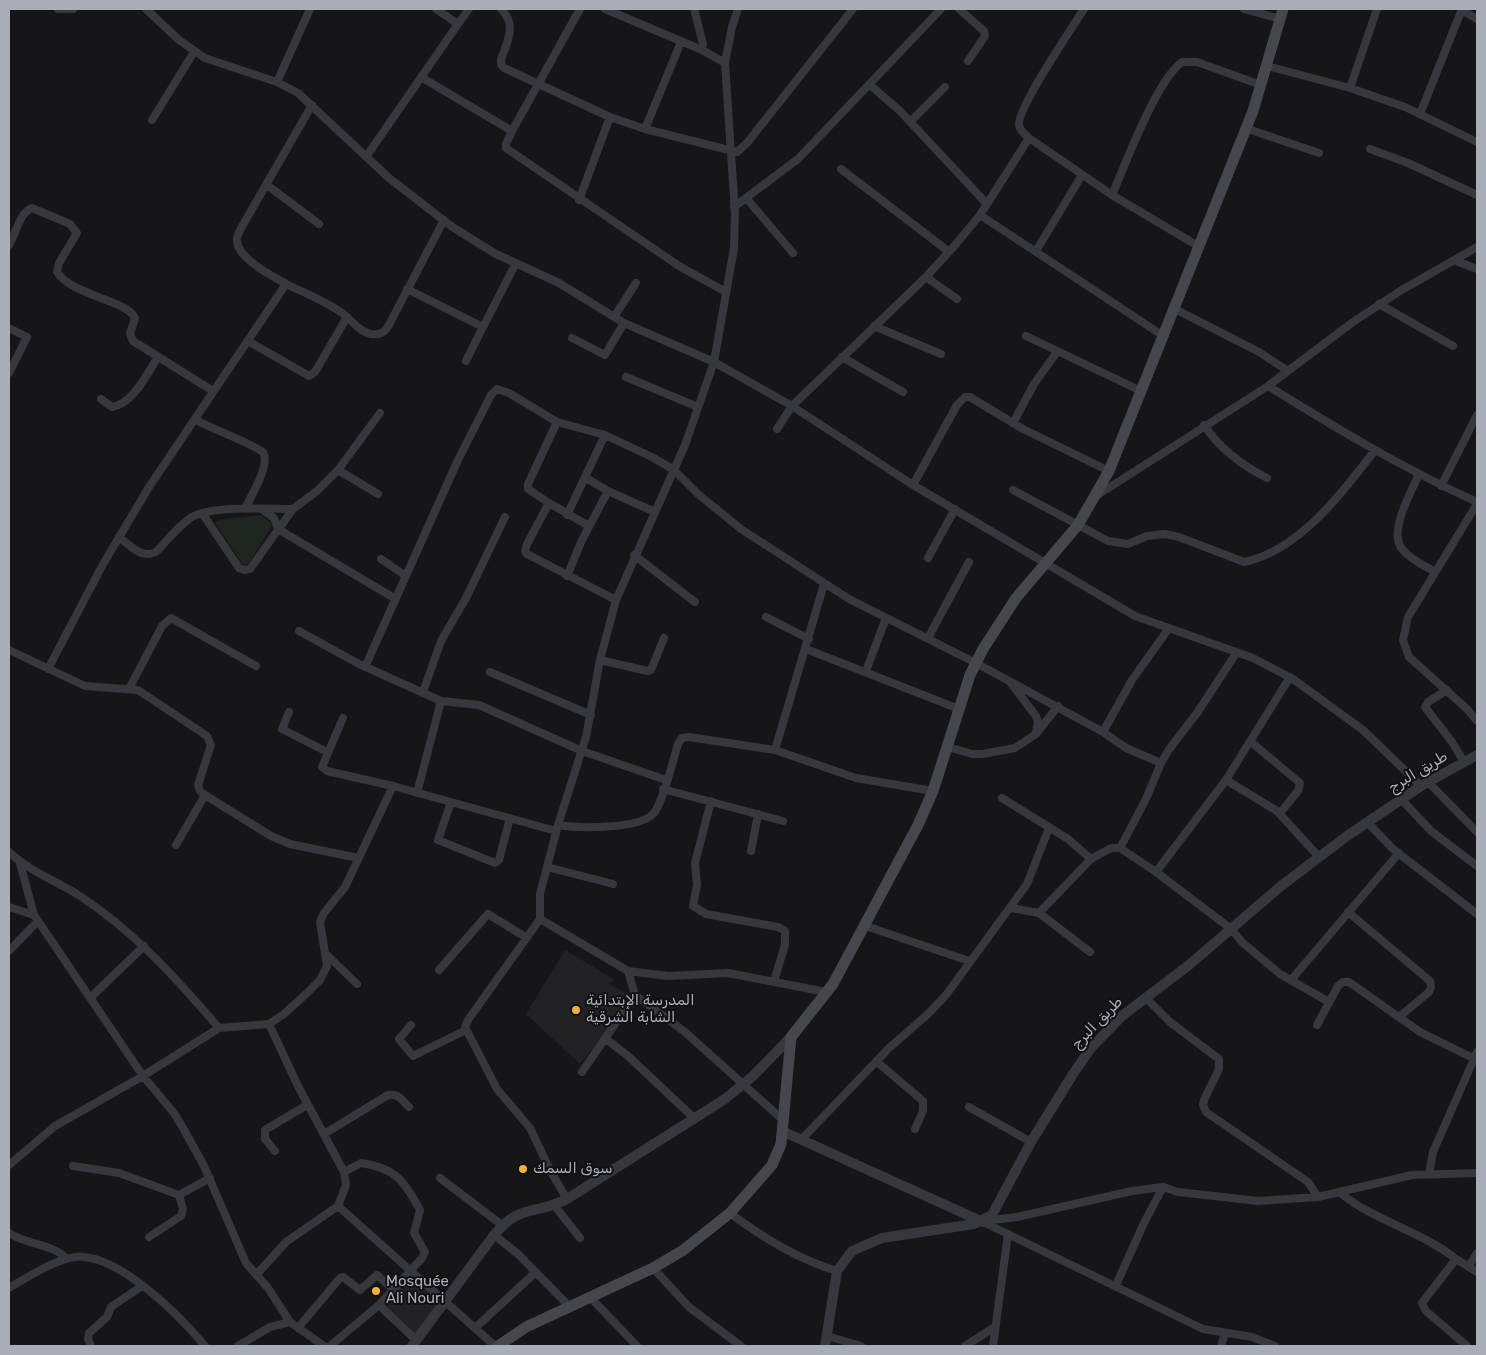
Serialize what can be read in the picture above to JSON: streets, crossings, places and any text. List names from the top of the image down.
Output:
{
  "streets": {
    "street": ["طريق البرج"]
  },
  "places": ["المدرسة الإبتدائية الشابة الشرقية", "سوق السمك", "Mosquée Ali Nouri"]
}
